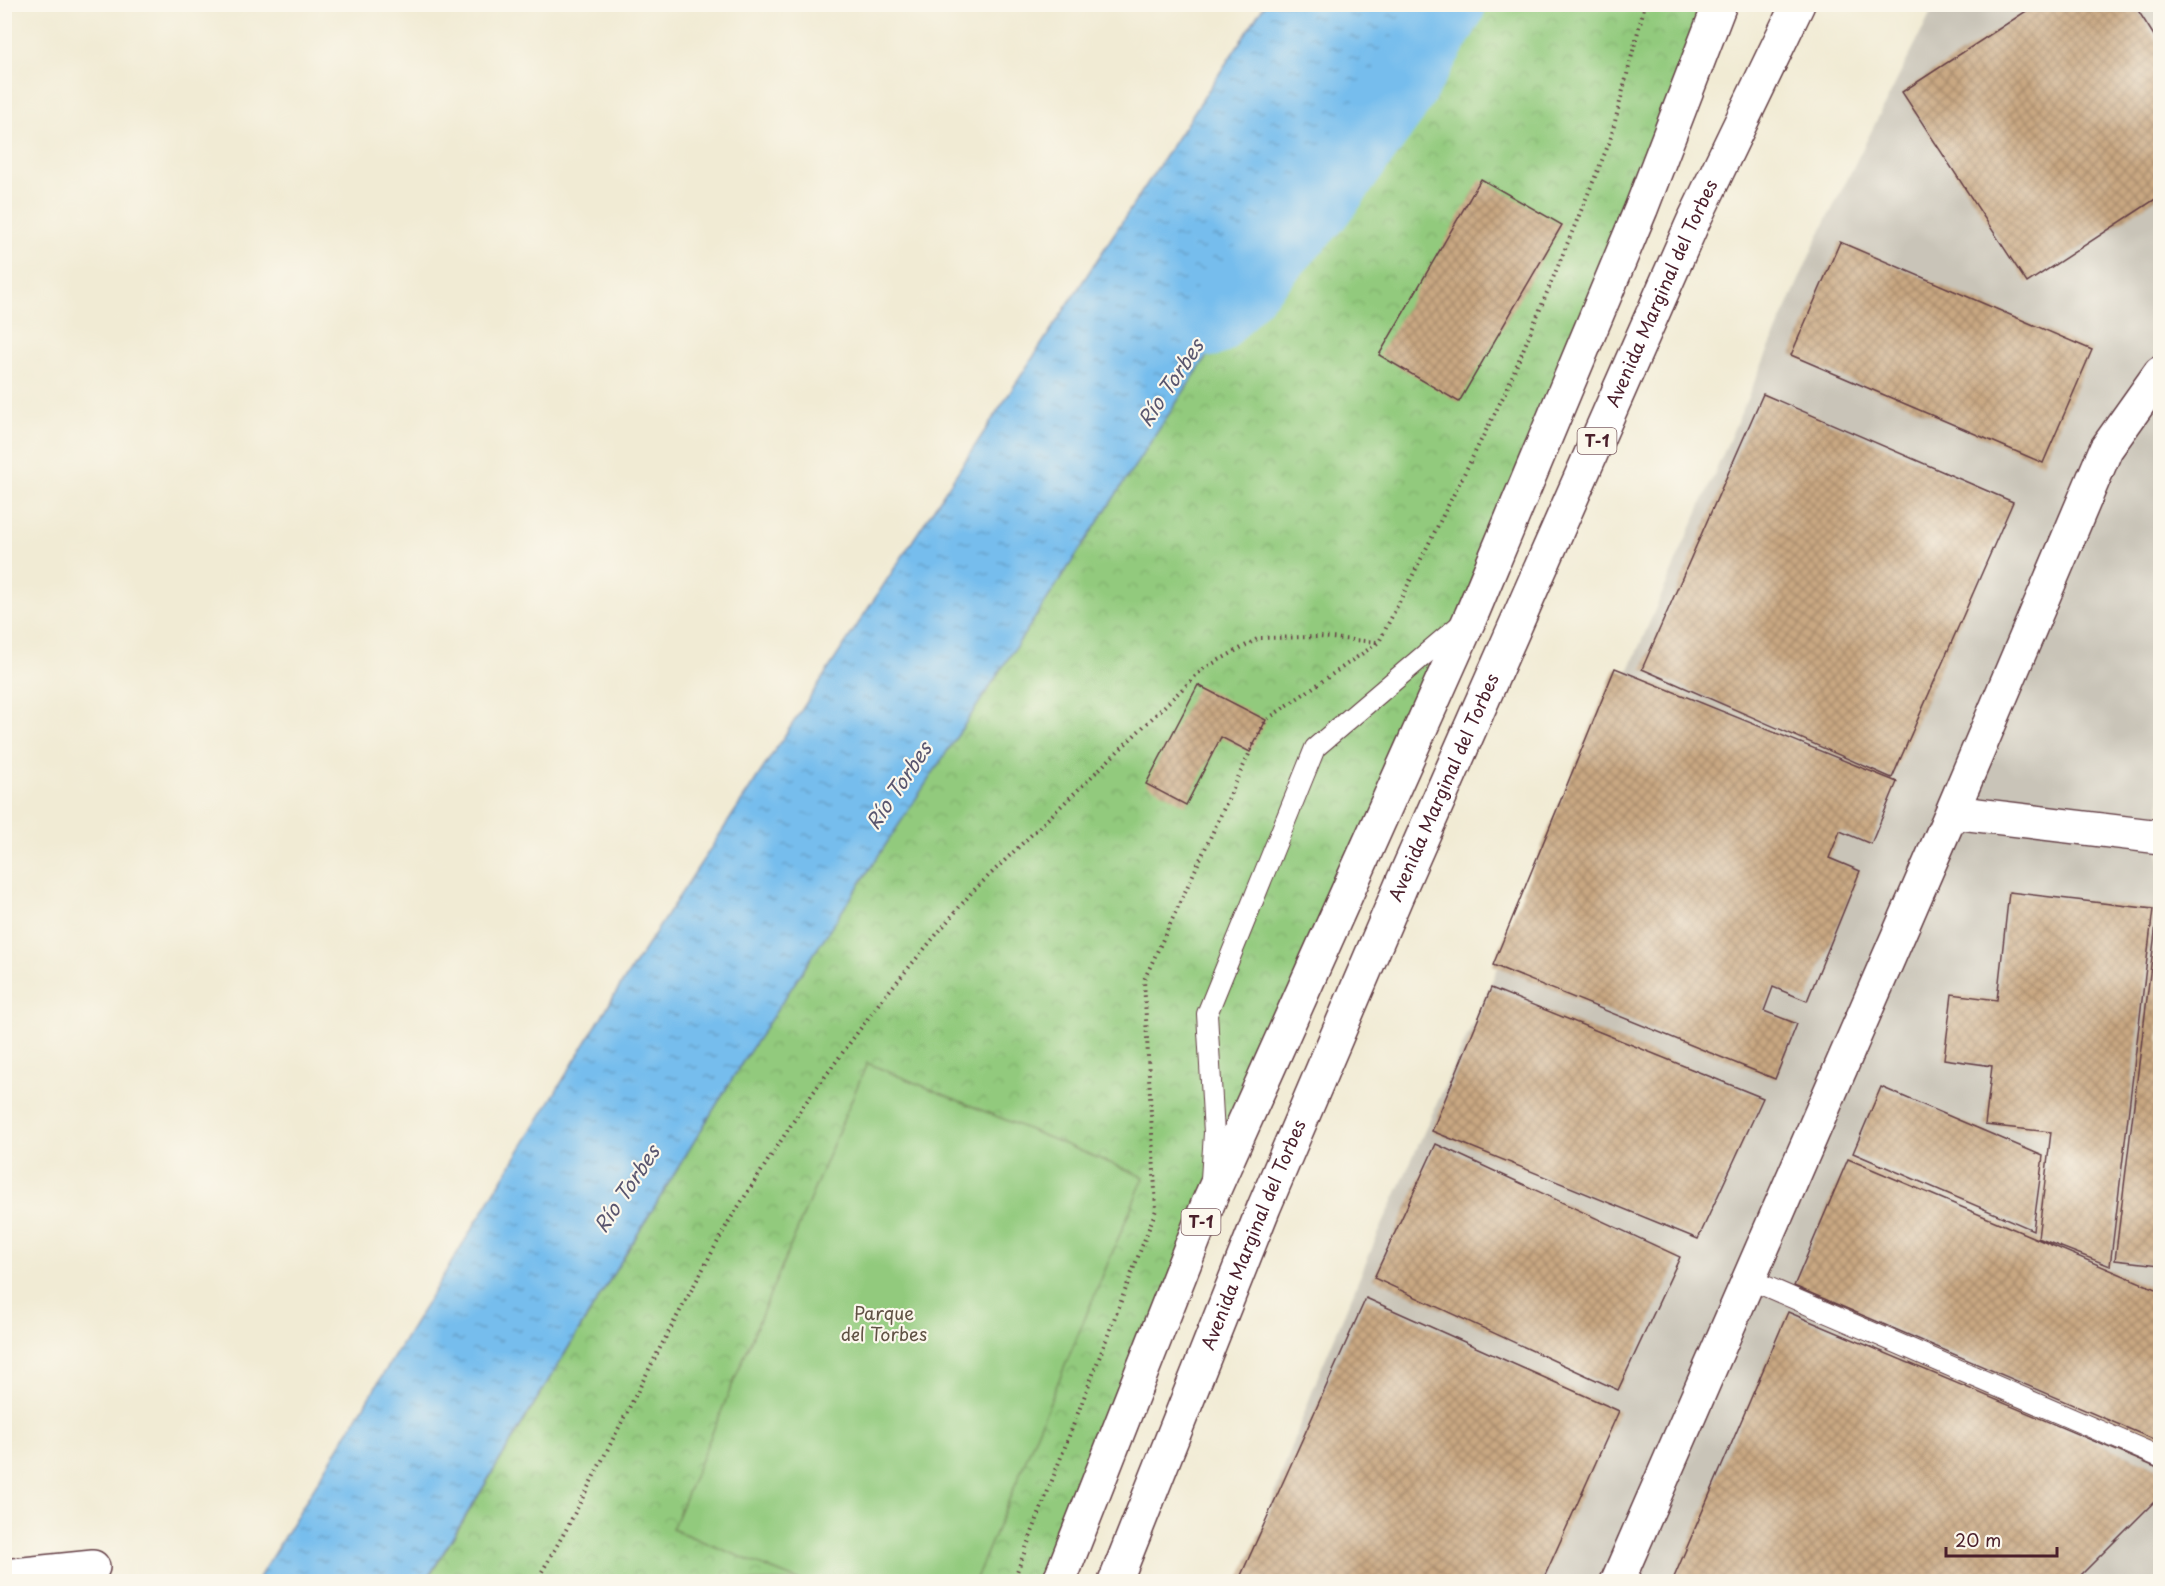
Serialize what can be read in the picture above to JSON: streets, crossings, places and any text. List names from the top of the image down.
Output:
{
  "streets": {
    "main road": ["Avenida Marginal del Torbes", "T-1"]
  },
  "water": ["Río Torbes"],
  "parks": ["Parque del Torbes"],
  "scale_bar": "20 m"
}
